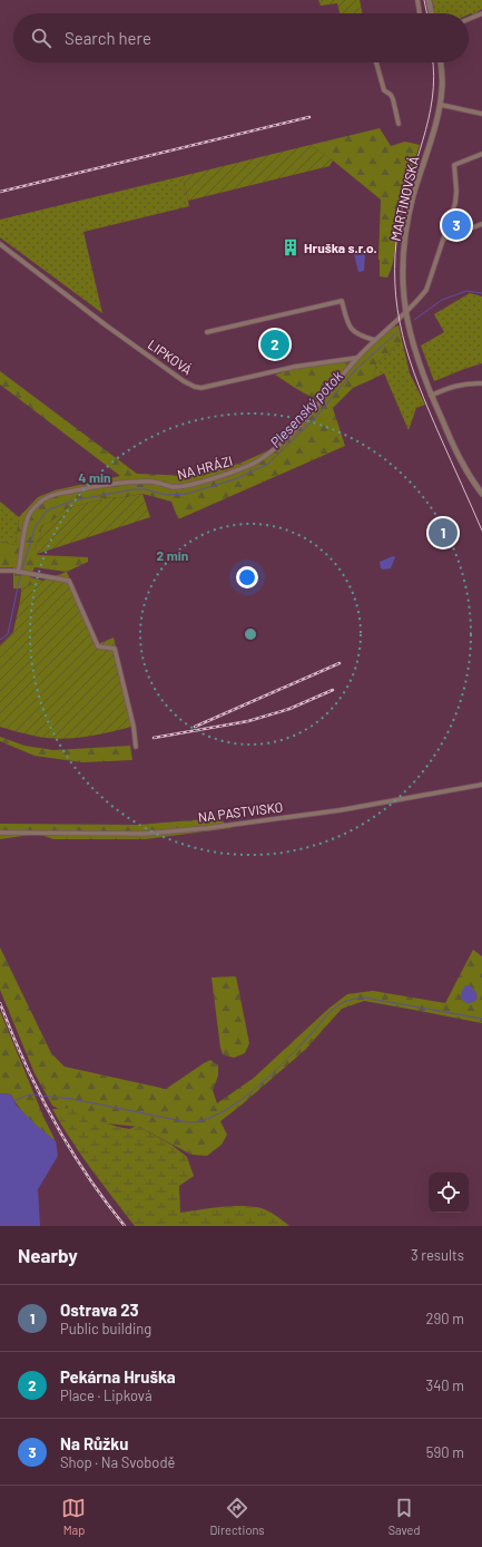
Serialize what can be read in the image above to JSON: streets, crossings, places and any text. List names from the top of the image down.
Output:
{
  "streets": {
    "street": [
      "MARTINOVSKÁ",
      "LIPKOVÁ",
      "NA HRÁZI",
      "NA PASTVISKO"
    ]
  },
  "crossings": [
    ["MARTINOVSKÁ", "NA HRÁZI"],
    ["LIPKOVÁ", "NA HRÁZI"]
  ],
  "water": ["Plesenský potok"],
  "places": {
    "building": ["Hruška s.r.o."]
  },
  "page": {
    "search": "Search here",
    "pins": ["3", "2", "1"],
    "heading": ["Nearby", "3 results"],
    "list": [
      {
        "mark": "1",
        "name": "Ostrava 23",
        "note": "Public building",
        "value": "290 m"
      },
      {
        "mark": "2",
        "name": "Pekárna Hruška",
        "note": "Place · Lipková",
        "value": "340 m"
      },
      {
        "mark": "3",
        "name": "Na Růžku",
        "note": "Shop · Na Svobodě",
        "value": "590 m"
      }
    ],
    "nav": ["Map", "Directions", "Saved"]
  },
  "rings": ["4 min", "2 min"]
}
